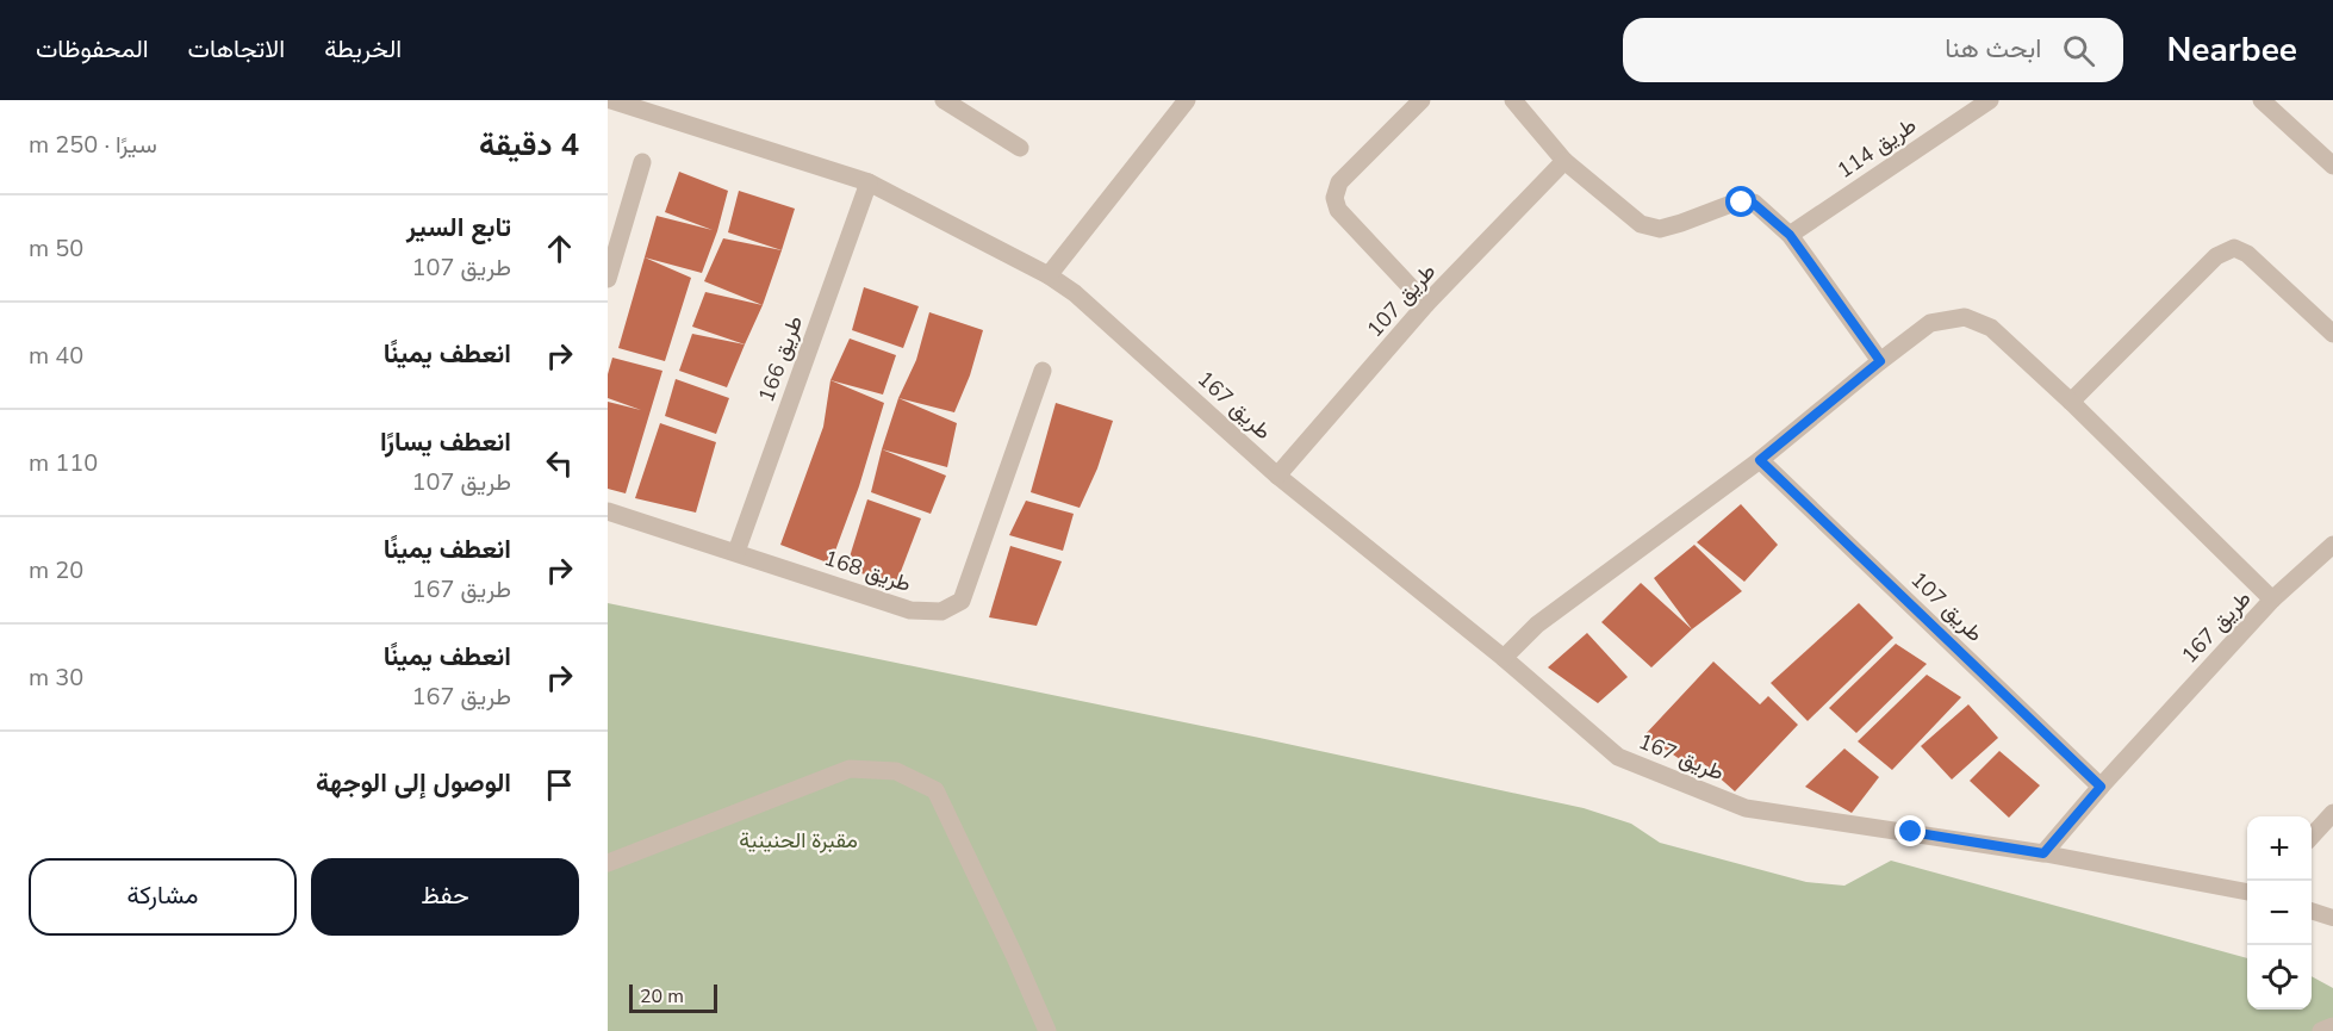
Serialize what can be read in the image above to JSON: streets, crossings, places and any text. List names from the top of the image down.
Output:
{
  "streets": {
    "street": [
      "طريق 114",
      "طريق 107",
      "طريق 166",
      "طريق 167",
      "طريق 168"
    ]
  },
  "crossings": [
    ["طريق 107", "طريق 167"],
    ["طريق 166", "طريق 167"],
    ["طريق 166", "طريق 168"]
  ],
  "parks": ["مقبرة الحنينية"],
  "scale_bar": "20 m",
  "page": {
    "header": "Nearbee",
    "search": "ابحث هنا",
    "nav": ["الخريطة", "الاتجاهات", "المحفوظات"],
    "heading": ["4 دقيقة", "سيرًا · 250 m"],
    "list": [
      ["تابع السير", "طريق 107", "50 m"],
      ["انعطف يمينًا", "40 m"],
      ["انعطف يسارًا", "طريق 107", "110 m"],
      ["انعطف يمينًا", "طريق 167", "20 m"],
      ["انعطف يمينًا", "طريق 167", "30 m"],
      "الوصول إلى الوجهة"
    ],
    "map_buttons": ["+", "−"],
    "buttons": ["حفظ", "مشاركة"],
    "scale": "20 m"
  }
}
